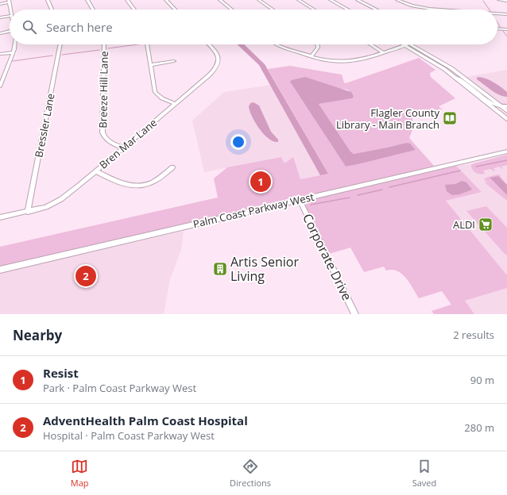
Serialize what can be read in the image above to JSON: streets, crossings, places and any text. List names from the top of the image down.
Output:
{
  "streets": {
    "main road": ["Palm Coast Parkway West"],
    "street": [
      "Breeze Hill Lane",
      "Bressler Lane",
      "Bren Mar Lane",
      "Corporate Drive"
    ]
  },
  "crossings": [
    ["Breeze Hill Lane", "Bren Mar Lane"],
    ["Bressler Lane", "Bren Mar Lane"],
    ["Palm Coast Parkway West", "Corporate Drive"]
  ],
  "places": {
    "library": ["Flagler County Library - Main Branch"],
    "supermarket": ["ALDI"],
    "building": ["Artis Senior Living"]
  },
  "page": {
    "search": "Search here",
    "pins": ["1", "2"],
    "heading": ["Nearby", "2 results"],
    "list": [
      {
        "mark": "1",
        "name": "Resist",
        "note": "Park · Palm Coast Parkway West",
        "value": "90 m"
      },
      {
        "mark": "2",
        "name": "AdventHealth Palm Coast Hospital",
        "note": "Hospital · Palm Coast Parkway West",
        "value": "280 m"
      }
    ],
    "nav": ["Map", "Directions", "Saved"]
  }
}
